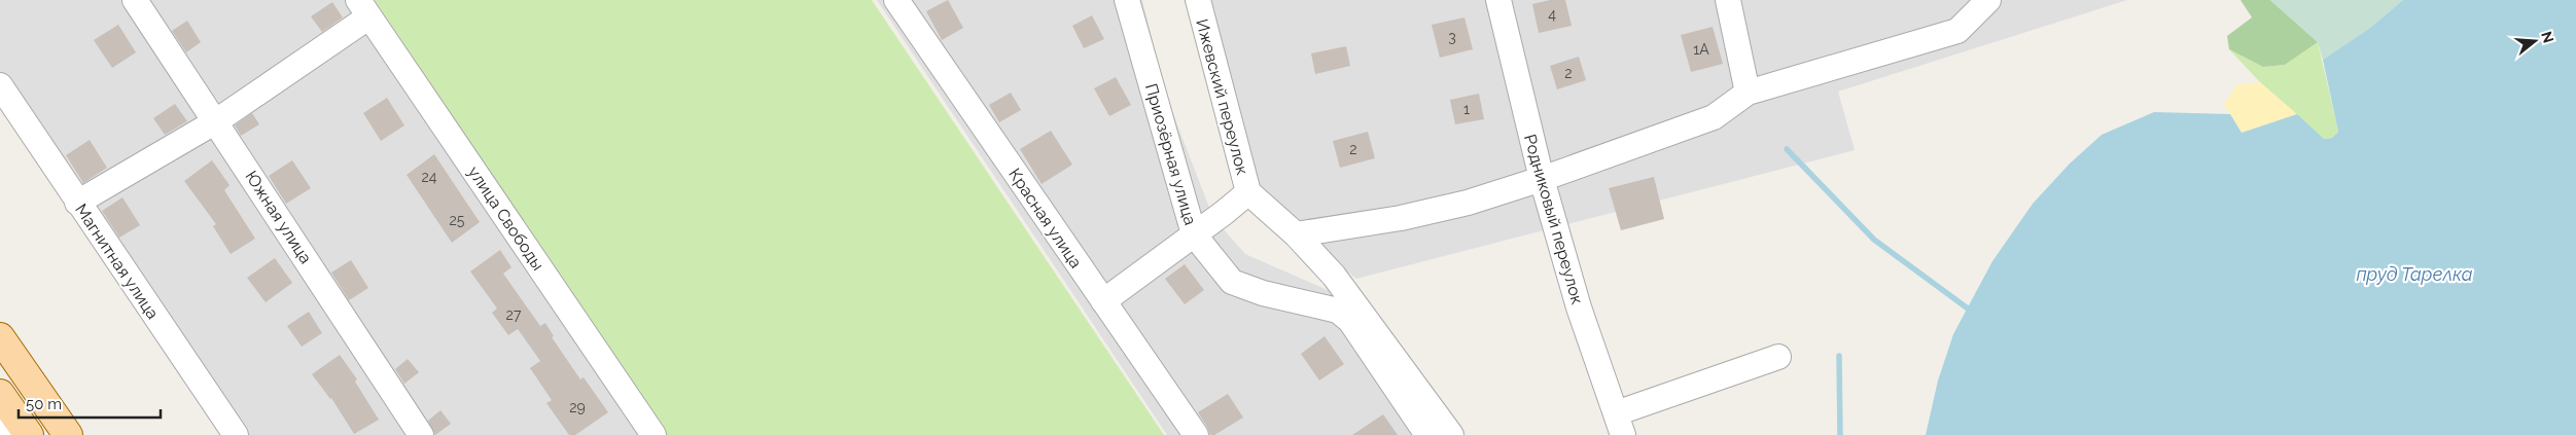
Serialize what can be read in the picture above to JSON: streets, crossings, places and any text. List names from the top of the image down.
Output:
{
  "streets": {
    "street": [
      "Ижевский переулок",
      "Приозёрная улица",
      "Южная улица",
      "улица Свободы",
      "Красная улица",
      "Родниковый переулок",
      "Магнитная улица"
    ]
  },
  "water": ["пруд Тарелка"],
  "house_numbers": [
    "4",
    "3",
    "1А",
    "2",
    "1",
    "2",
    "24",
    "25",
    "27",
    "29"
  ],
  "scale_bar": "50 m",
  "north": "right"
}
